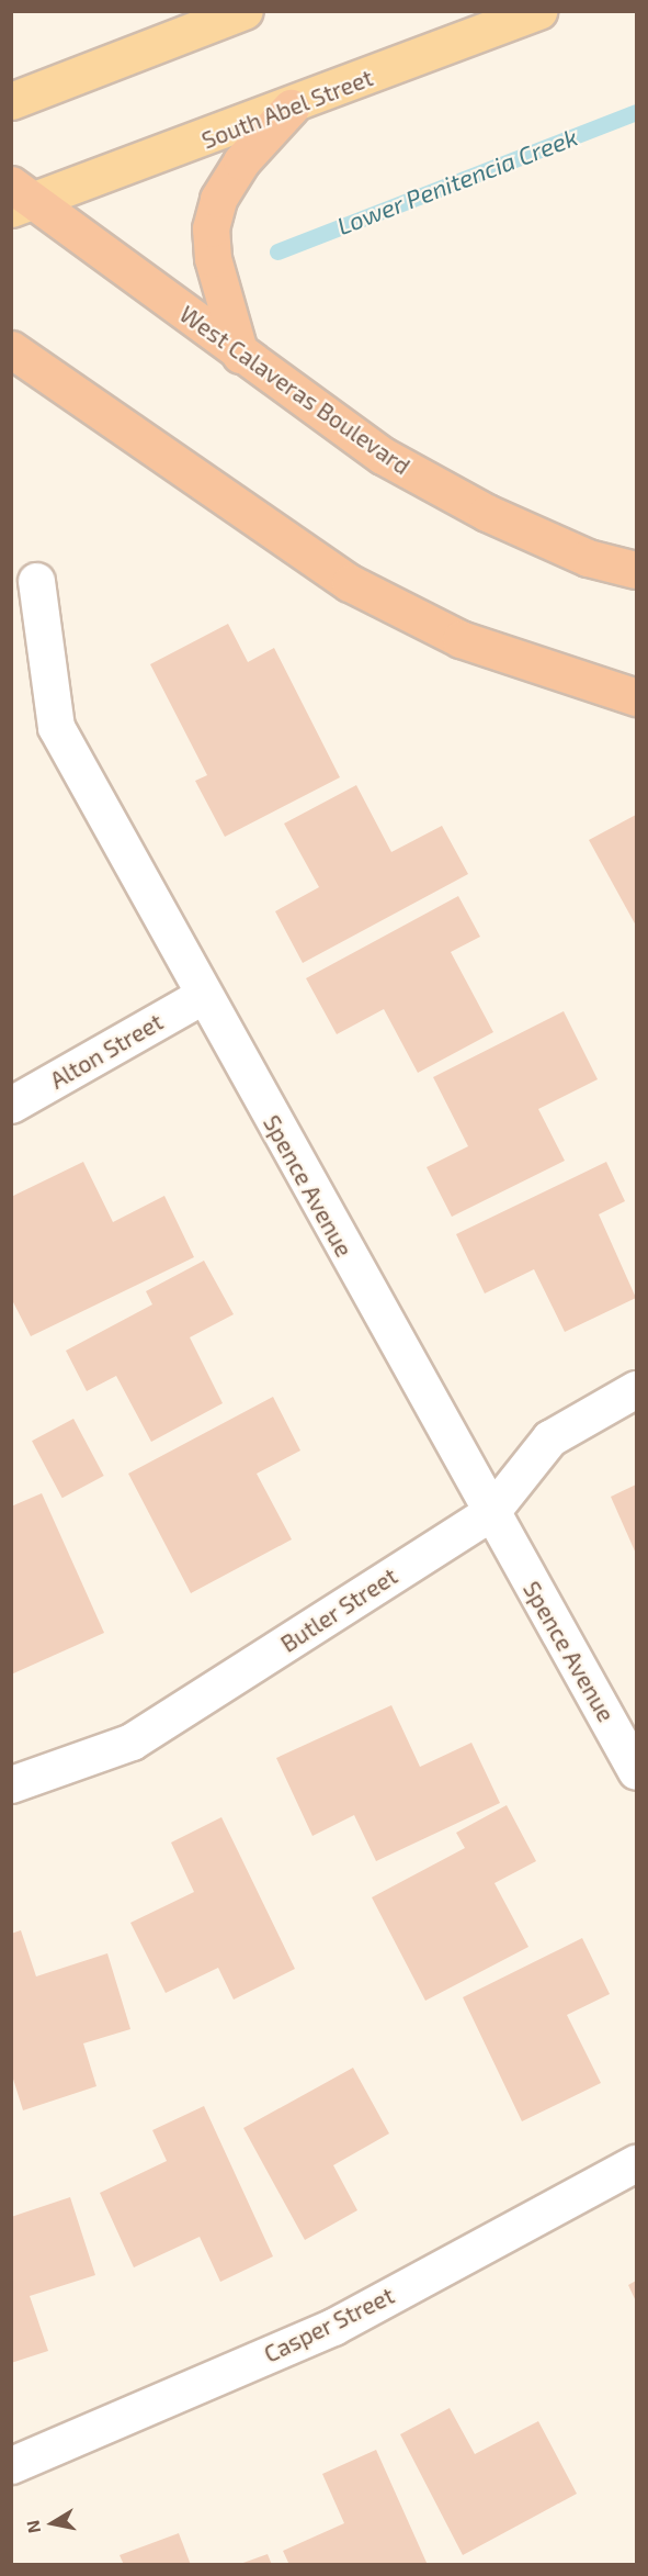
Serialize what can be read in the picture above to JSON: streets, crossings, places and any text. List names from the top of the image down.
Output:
{
  "streets": {
    "highway": ["West Calaveras Boulevard"],
    "main road": ["South Abel Street"],
    "street": [
      "Alton Street",
      "Spence Avenue",
      "Butler Street",
      "Casper Street"
    ]
  },
  "crossings": [
    ["South Abel Street", "West Calaveras Boulevard"],
    ["Alton Street", "Spence Avenue"],
    ["Spence Avenue", "Butler Street"]
  ],
  "water": ["Lower Penitencia Creek"],
  "north": "left"
}
